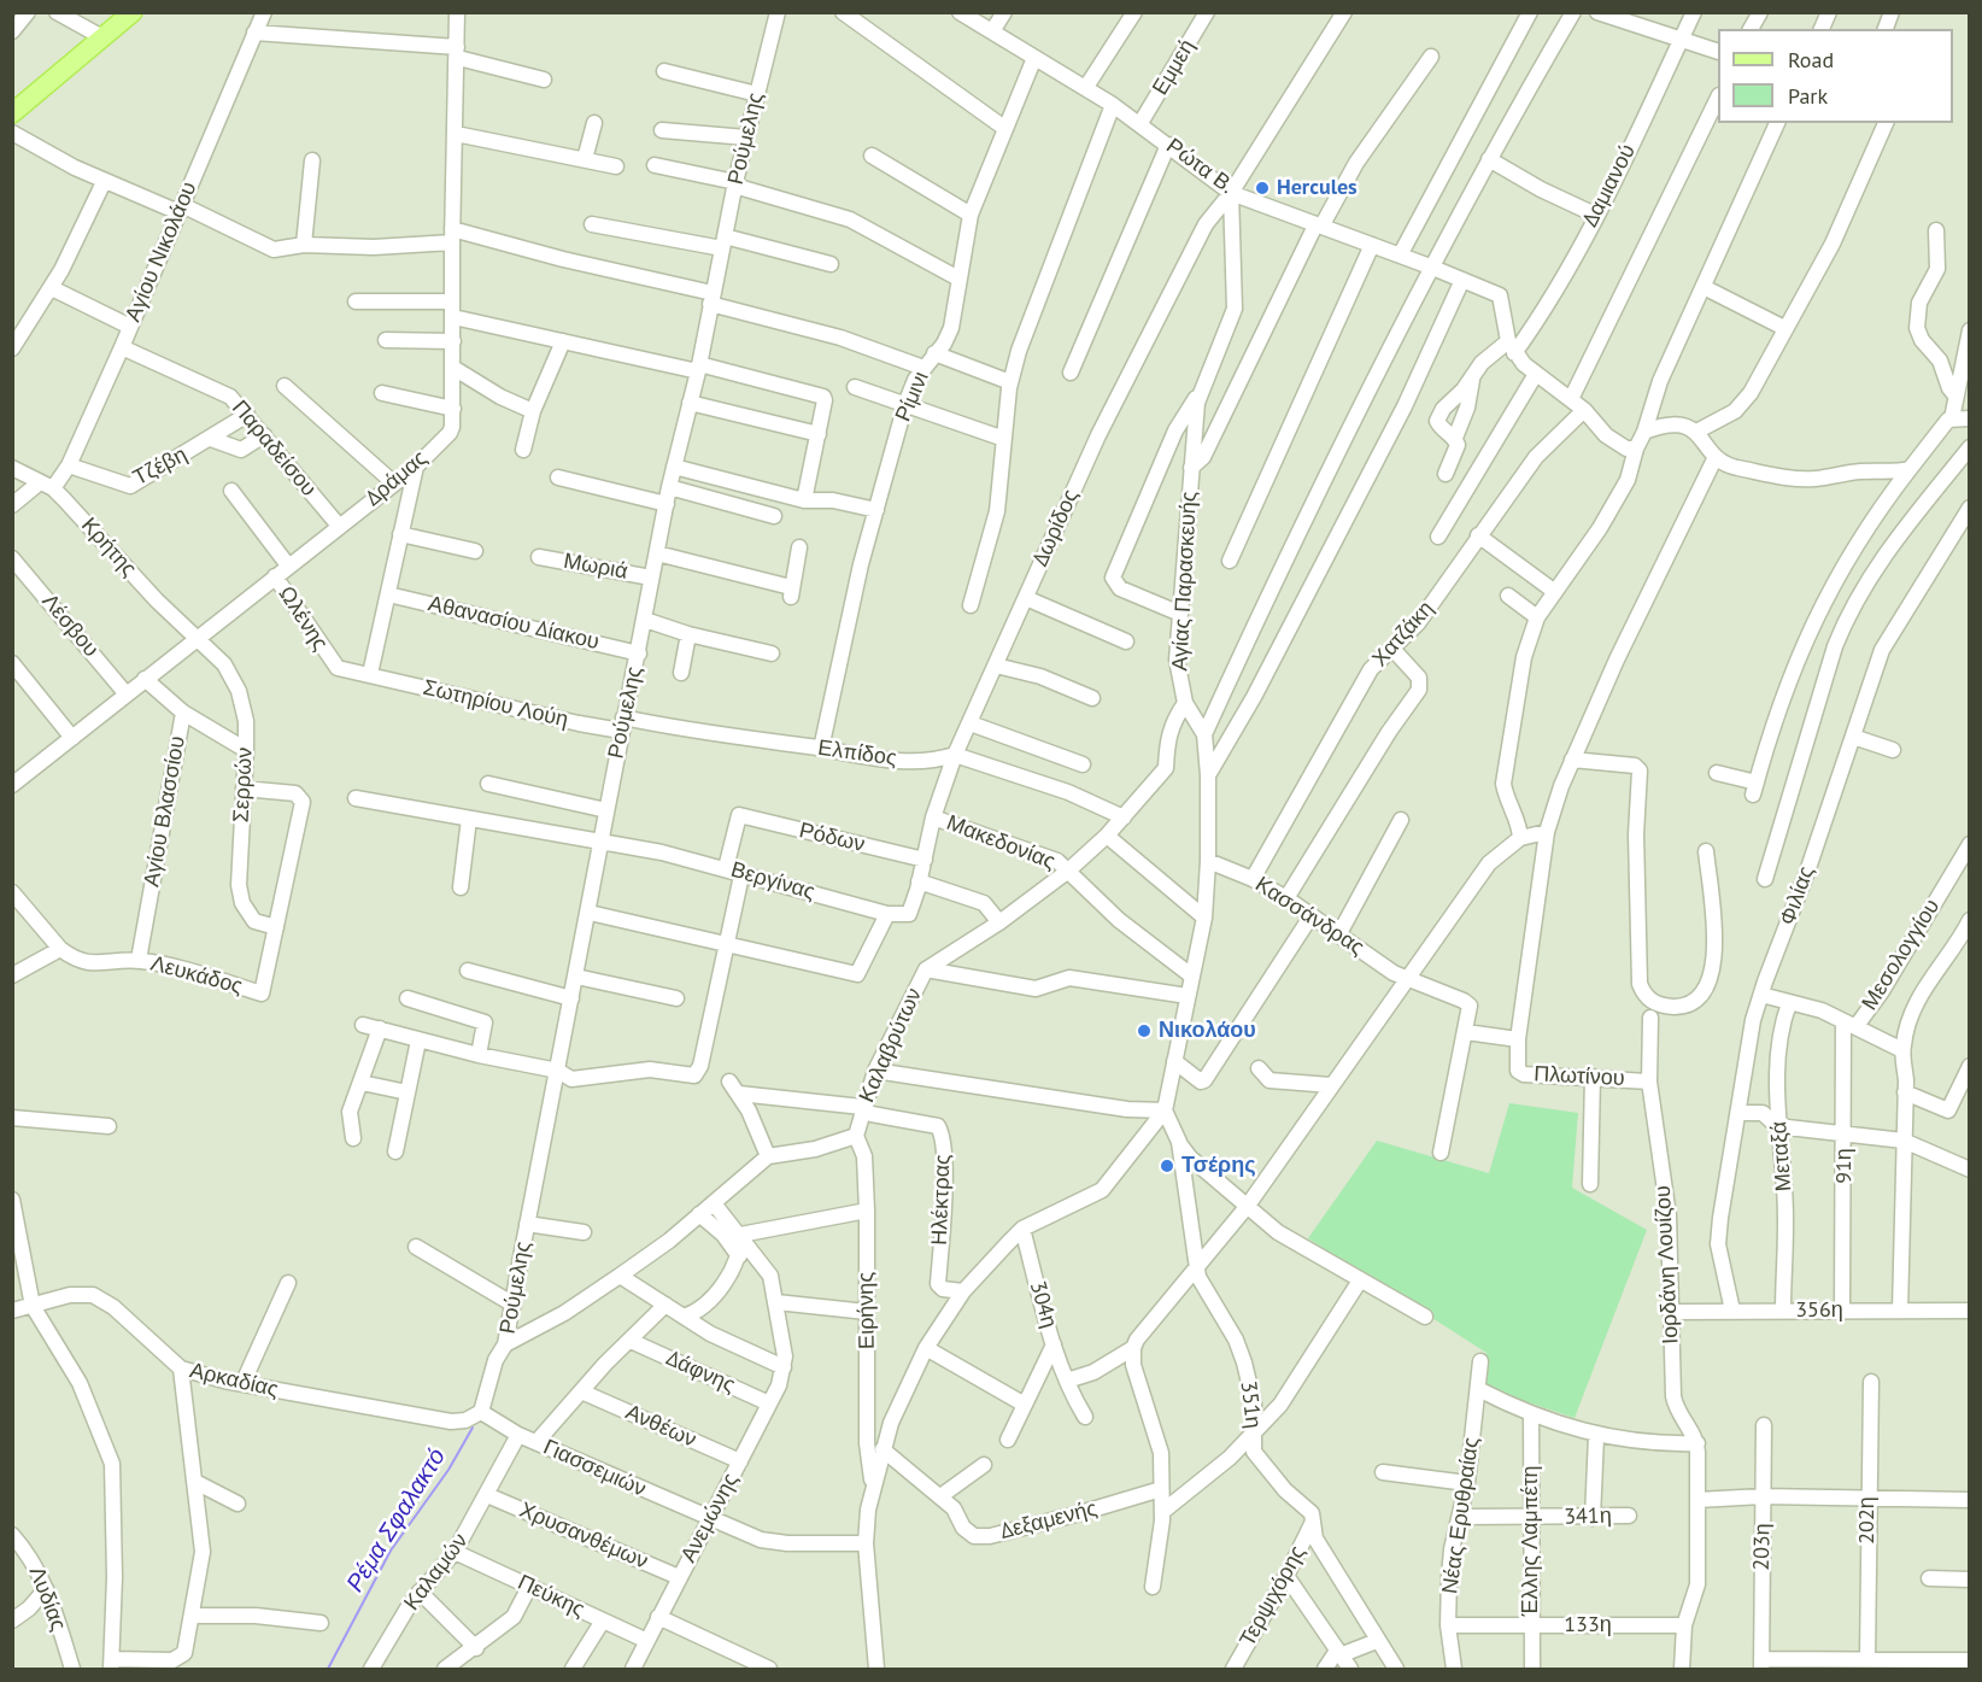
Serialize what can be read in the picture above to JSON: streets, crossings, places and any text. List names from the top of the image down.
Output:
{
  "streets": {
    "street": [
      "Εμμεή",
      "Ρούμελης",
      "Ρώτα Β.",
      "Δαμιανού",
      "Αγίου Νικολάου",
      "Ρίμινι",
      "Παραδείσου",
      "Τζέβη",
      "Δράμας",
      "Δωρίδος",
      "Κρήτης",
      "Μωριά",
      "Αγίας Παρασκευής",
      "Ωλένης",
      "Αθανασίου Δίακου",
      "Λέσβου",
      "Χατζάκη",
      "Σωτηρίου Λούη",
      "Ελπίδος",
      "Σερρών",
      "Αγίου Βλασσίου",
      "Ρόδων",
      "Μακεδονίας",
      "Βεργίνας",
      "Φιλίας",
      "Κασσάνδρας",
      "Μεσολογγίου",
      "Λευκάδος",
      "Καλαβρύτων",
      "Πλωτίνου",
      "Μεταξά",
      "91η",
      "Ηλέκτρας",
      "Ιορδάνη Λουίζου",
      "304η",
      "Ειρήνης",
      "356η",
      "Δάφνης",
      "Αρκαδίας",
      "351η",
      "Ανθέων",
      "Γιασσεμιών",
      "Νέας Ερυθραίας",
      "341η",
      "Ανεμώνης",
      "Δεξαμενής",
      "202η",
      "Χρυσανθέμων",
      "Έλλης Λαμπέτη",
      "203η",
      "Καλαμών",
      "Πεύκης",
      "Τερψιχόρης",
      "Λυδίας",
      "133η"
    ]
  },
  "crossings": [
    ["Εμμεή", "Ρώτα Β."],
    ["Ρούμελης", "Μωριά"],
    ["Ρούμελης", "Αθανασίου Δίακου"],
    ["Ρούμελης", "Σωτηρίου Λούη"],
    ["Ρούμελης", "Ελπίδος"],
    ["Ρούμελης", "Βεργίνας"],
    ["Ρούμελης", "Αρκαδίας"],
    ["Ρούμελης", "Γιασσεμιών"],
    ["Ρώτα Β.", "Δαμιανού"],
    ["Ρώτα Β.", "Ρίμινι"],
    ["Ρώτα Β.", "Δωρίδος"],
    ["Ρώτα Β.", "Αγίας Παρασκευής"],
    ["Αγίου Νικολάου", "Παραδείσου"],
    ["Αγίου Νικολάου", "Τζέβη"],
    ["Αγίου Νικολάου", "Κρήτης"],
    ["Ρίμινι", "Ελπίδος"],
    ["Παραδείσου", "Τζέβη"],
    ["Παραδείσου", "Δράμας"],
    ["Δράμας", "Κρήτης"],
    ["Δράμας", "Ωλένης"],
    ["Δράμας", "Λέσβου"],
    ["Δράμας", "Σερρών"],
    ["Δράμας", "Αγίου Βλασσίου"],
    ["Δωρίδος", "Αγίας Παρασκευής"],
    ["Δωρίδος", "Ελπίδος"],
    ["Δωρίδος", "Ρόδων"],
    ["Δωρίδος", "Μακεδονίας"],
    ["Κρήτης", "Σερρών"],
    ["Αγίας Παρασκευής", "Μακεδονίας"],
    ["Αγίας Παρασκευής", "Κασσάνδρας"],
    ["Αγίας Παρασκευής", "Καλαβρύτων"],
    ["Αγίας Παρασκευής", "Ηλέκτρας"],
    ["Αγίας Παρασκευής", "304η"],
    ["Αγίας Παρασκευής", "Ειρήνης"],
    ["Αγίας Παρασκευής", "351η"],
    ["Αγίας Παρασκευής", "Γιασσεμιών"],
    ["Αγίας Παρασκευής", "Δεξαμενής"],
    ["Ωλένης", "Σωτηρίου Λούη"],
    ["Χατζάκη", "Κασσάνδρας"],
    ["Σωτηρίου Λούη", "Ελπίδος"],
    ["Ελπίδος", "Καλαβρύτων"],
    ["Σερρών", "Λευκάδος"],
    ["Αγίου Βλασσίου", "Λευκάδος"],
    ["Ρόδων", "Βεργίνας"],
    ["Μακεδονίας", "Καλαβρύτων"],
    ["Φιλίας", "356η"],
    ["Μεσολογγίου", "91η"],
    ["Καλαβρύτων", "Ηλέκτρας"],
    ["Καλαβρύτων", "Ειρήνης"],
    ["Πλωτίνου", "Ιορδάνη Λουίζου"],
    ["Μεταξά", "356η"],
    ["91η", "356η"],
    ["Ιορδάνη Λουίζου", "356η"],
    ["Δάφνης", "Ανεμώνης"],
    ["Αρκαδίας", "Γιασσεμιών"],
    ["351η", "Τερψιχόρης"],
    ["Ανθέων", "Ανεμώνης"],
    ["Γιασσεμιών", "Ανεμώνης"],
    ["Γιασσεμιών", "Καλαμών"],
    ["Νέας Ερυθραίας", "341η"],
    ["Νέας Ερυθραίας", "133η"],
    ["341η", "Έλλης Λαμπέτη"],
    ["Ανεμώνης", "Χρυσανθέμων"],
    ["Ανεμώνης", "Πεύκης"],
    ["Χρυσανθέμων", "Καλαμών"],
    ["Έλλης Λαμπέτη", "133η"],
    ["Καλαμών", "Πεύκης"]
  ],
  "water": ["Ρέμα Σφαλακτό"],
  "places": ["Hercules", "Νικολάου", "Τσέρης"],
  "legend": ["Road", "Park"]
}
